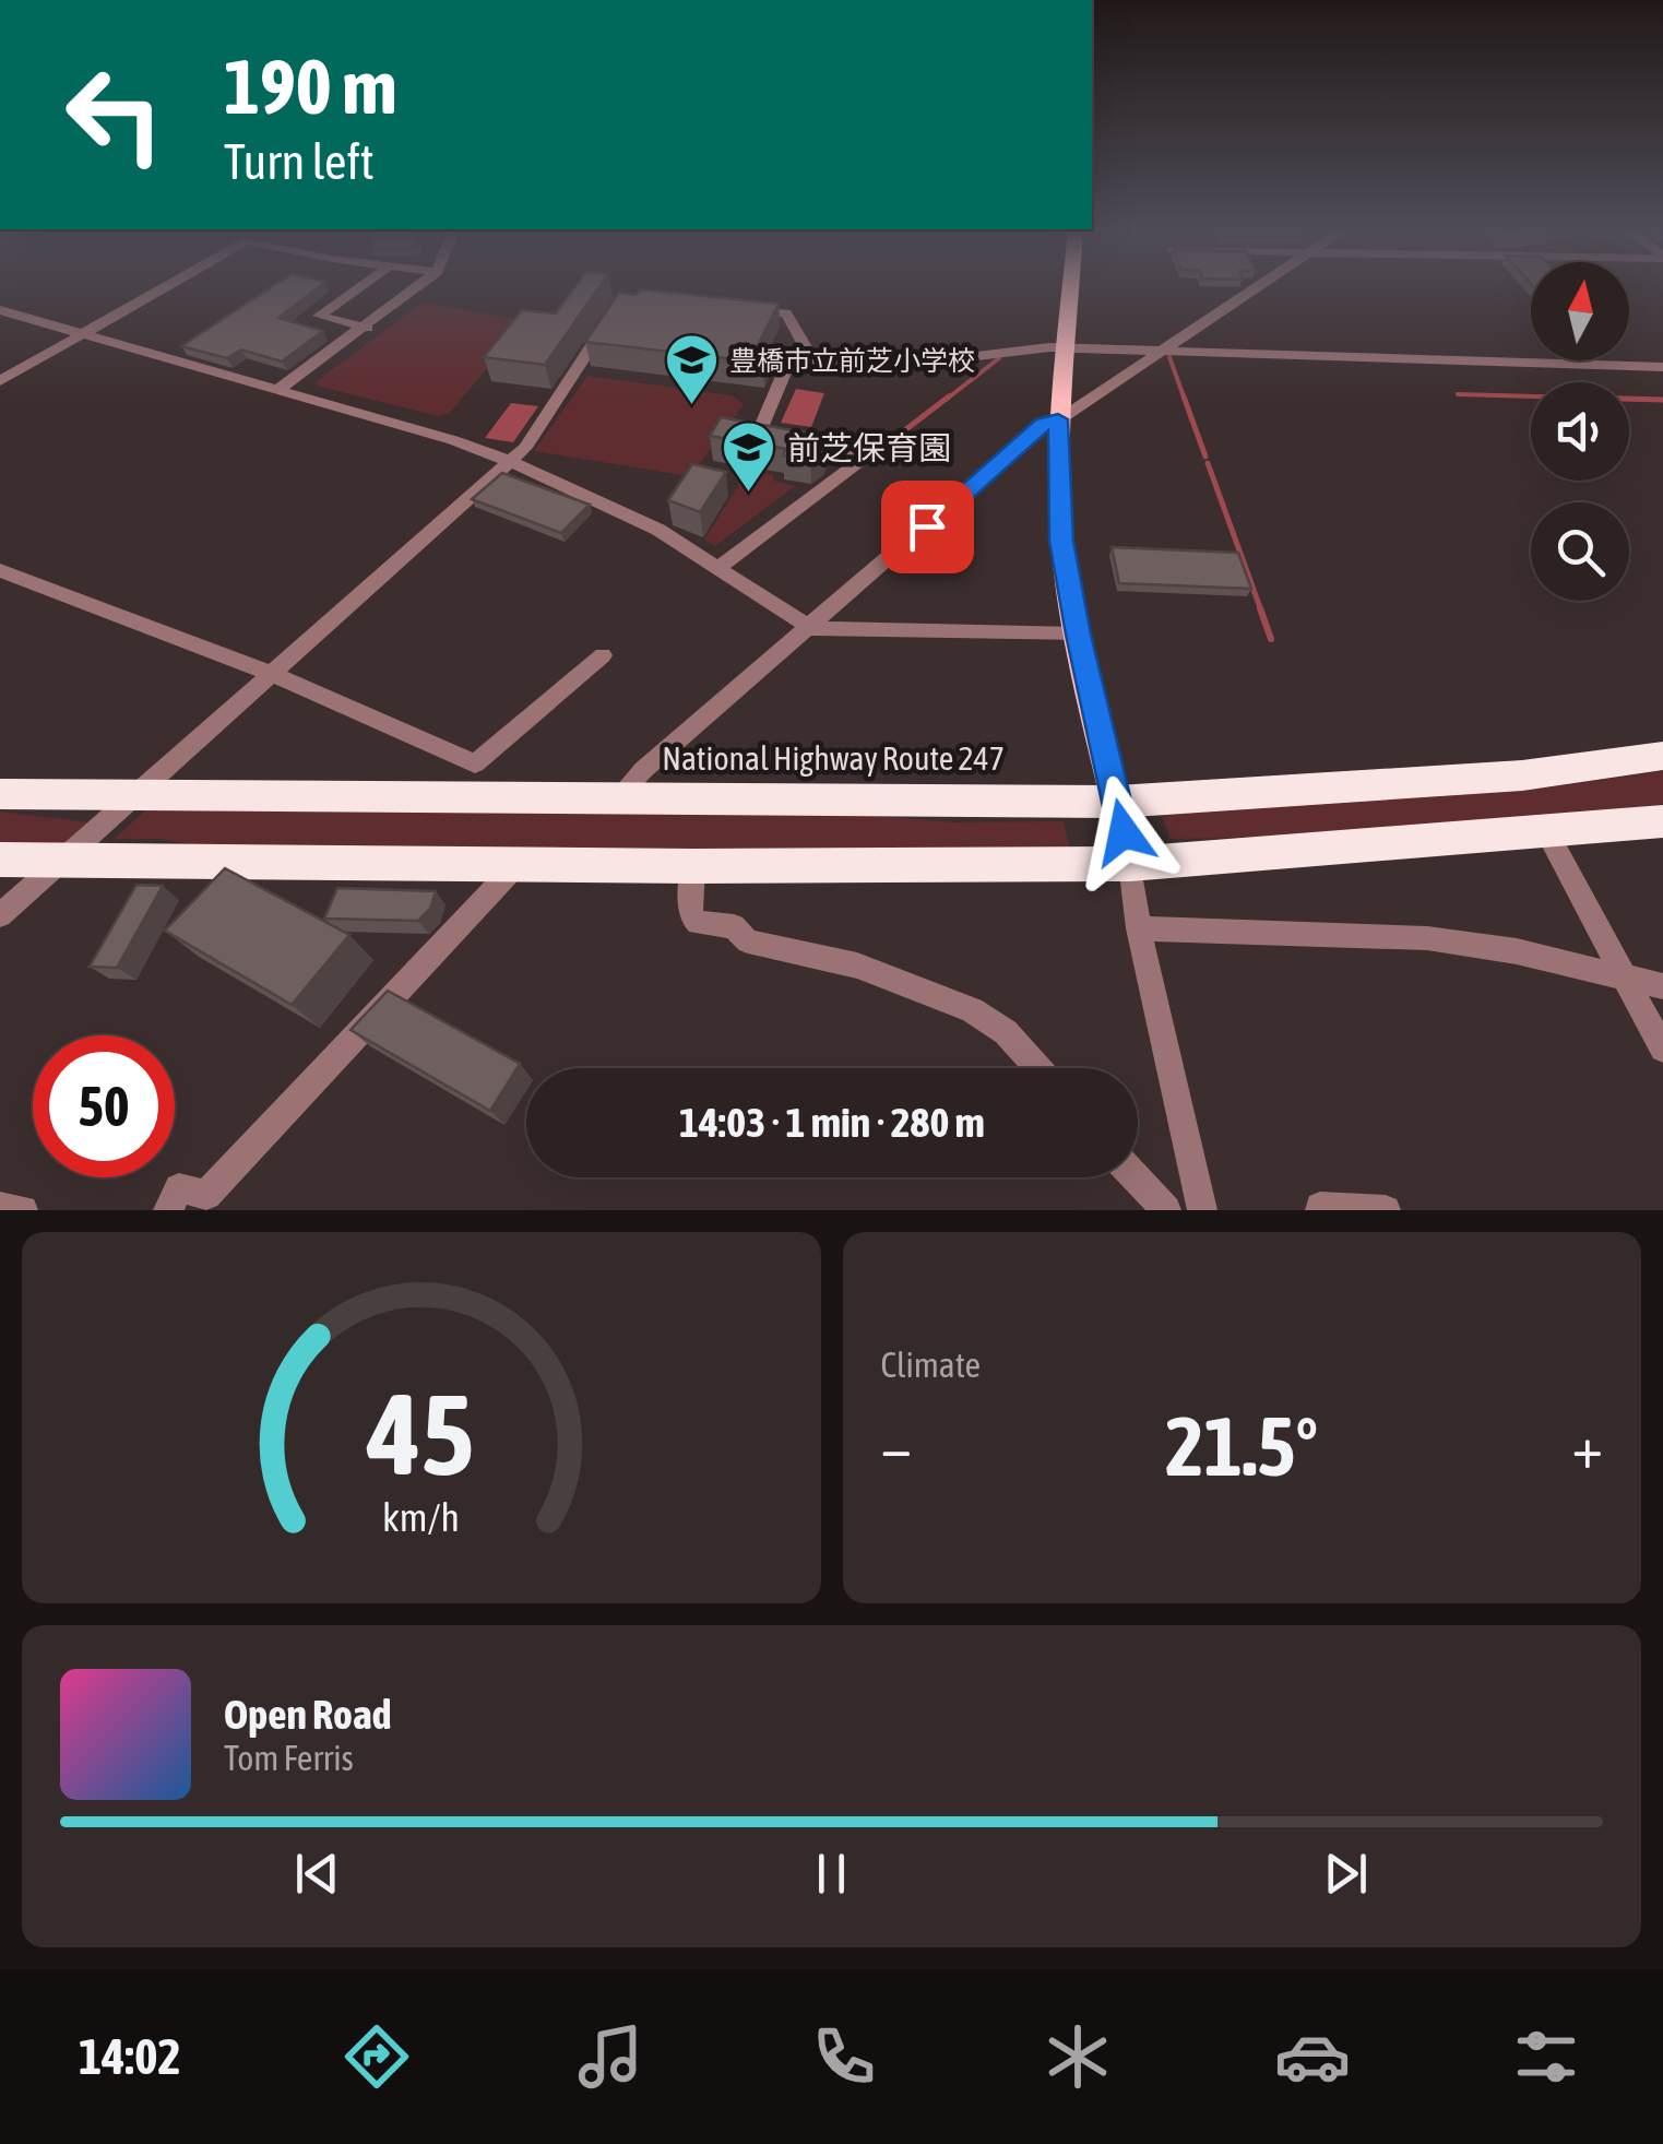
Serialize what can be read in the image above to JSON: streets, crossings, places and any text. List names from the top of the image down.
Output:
{
  "streets": {
    "highway": ["National Highway Route 247"]
  },
  "places": {
    "school or university": ["豊橋市立前芝小学校", "前芝保育園"]
  },
  "north": "top",
  "page": {
    "turn": ["190 m", "Turn left"],
    "limit": "50",
    "trip": "14:03 · 1 min · 280 m",
    "tile": "Climate",
    "heat": ["−", "21.5°", "+"],
    "song": ["Open Road", "Tom Ferris"],
    "tabs": "14:02",
    "gauge": ["45", "km/h"]
  }
}
